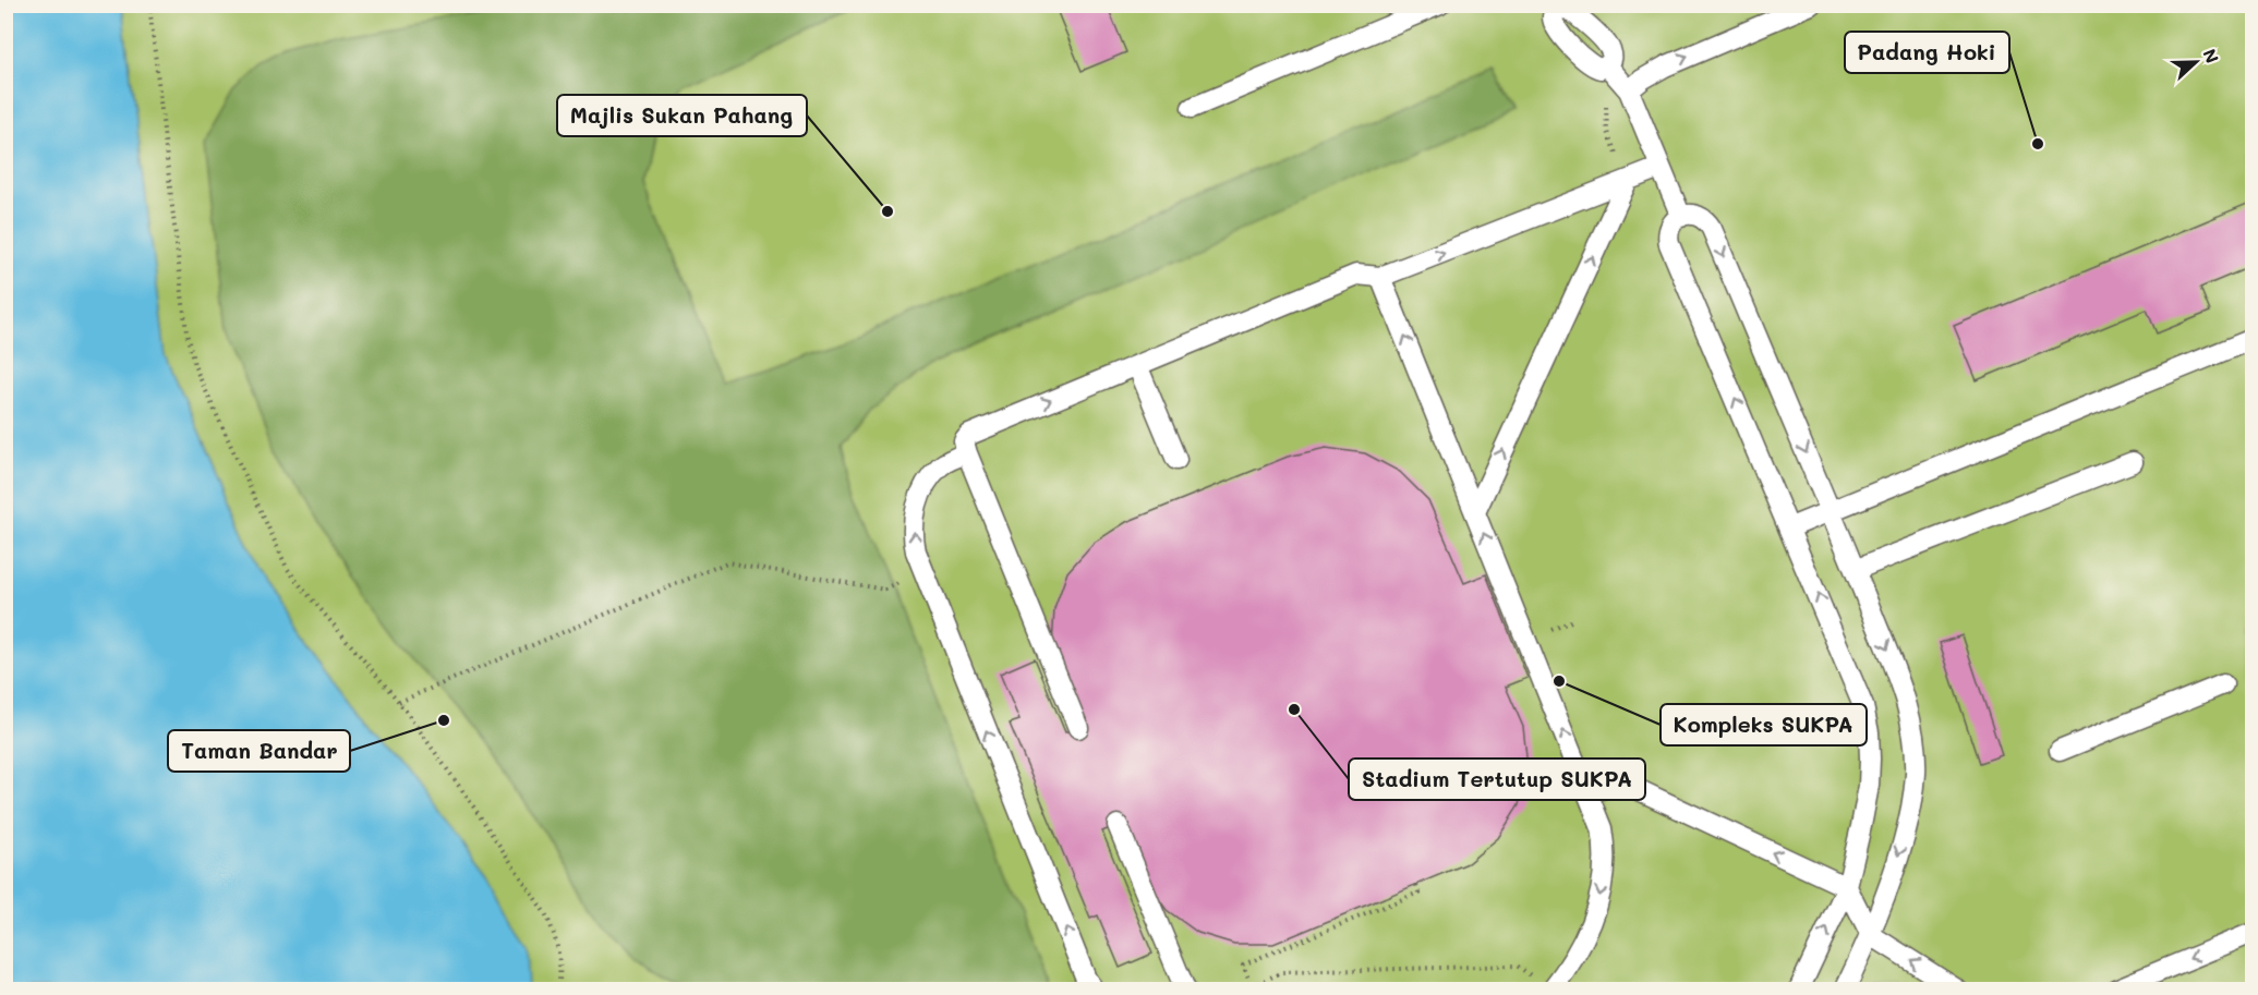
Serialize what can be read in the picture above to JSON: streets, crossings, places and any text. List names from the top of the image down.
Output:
{
  "places": [
    "Padang Hoki",
    "Majlis Sukan Pahang",
    "Kompleks SUKPA",
    "Stadium Tertutup SUKPA",
    "Taman Bandar"
  ],
  "north": "right"
}
